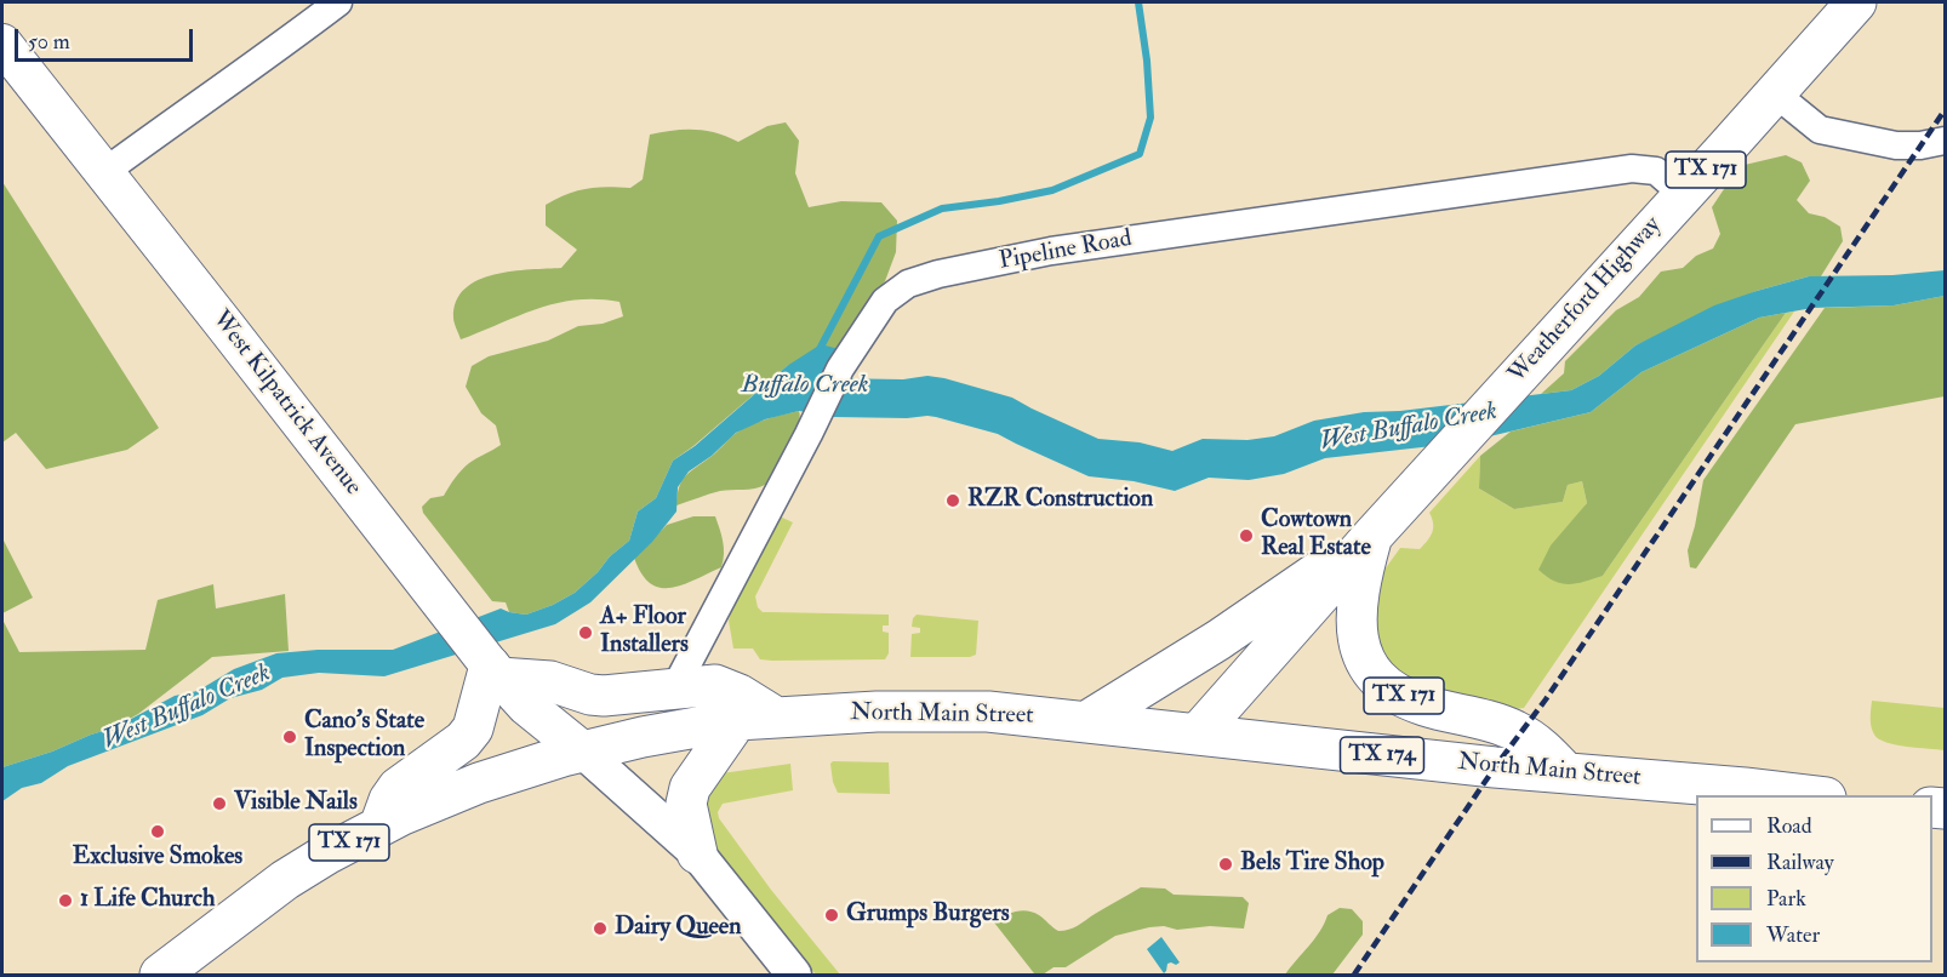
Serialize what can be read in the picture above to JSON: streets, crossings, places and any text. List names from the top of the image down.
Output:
{
  "streets": {
    "main road": [
      "TX 171",
      "Weatherford Highway",
      "West Kilpatrick Avenue",
      "North Main Street",
      "TX 174"
    ],
    "street": ["Pipeline Road"]
  },
  "crossings": [
    ["TX 171", "Weatherford Highway"],
    ["TX 171", "North Main Street"],
    ["Pipeline Road", "Weatherford Highway"],
    ["West Kilpatrick Avenue", "North Main Street"]
  ],
  "water": ["Buffalo Creek", "West Buffalo Creek"],
  "places": [
    "RZR Construction",
    "Cowtown Real Estate",
    "A+ Floor Installers",
    "Cano's State Inspection",
    "Visible Nails",
    "Exclusive Smokes",
    "Bels Tire Shop",
    "1 Life Church",
    "Grumps Burgers",
    "Dairy Queen"
  ],
  "legend": [
    "Road",
    "Railway",
    "Park",
    "Water"
  ],
  "scale_bar": "50 m"
}
